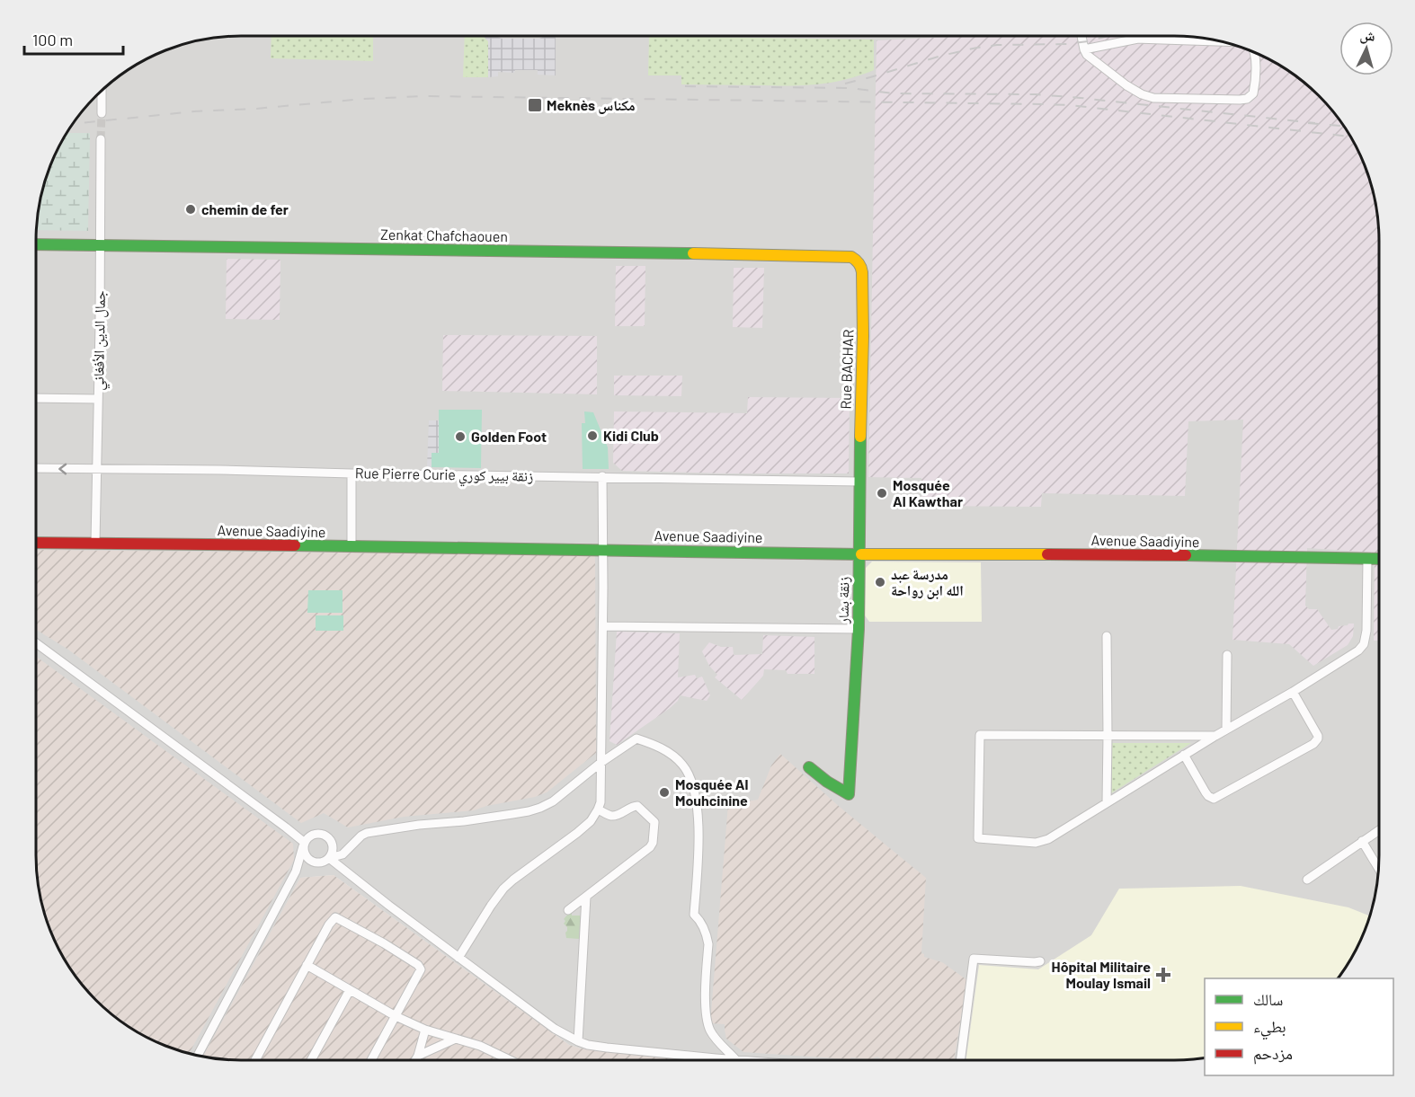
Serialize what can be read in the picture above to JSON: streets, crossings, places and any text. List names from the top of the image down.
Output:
{
  "streets": {
    "street": [
      "Zenkat Chafchaouen",
      "جمال الدين الأفغاني",
      "Rue BACHAR",
      "Rue Pierre Curie زنقة بيير كوري",
      "Avenue Saadiyine",
      "زنقة بشار"
    ]
  },
  "crossings": [
    ["Zenkat Chafchaouen", "جمال الدين الأفغاني"],
    ["Zenkat Chafchaouen", "Rue BACHAR"],
    ["جمال الدين الأفغاني", "Rue Pierre Curie زنقة بيير كوري"],
    ["جمال الدين الأفغاني", "Avenue Saadiyine"],
    ["Rue BACHAR", "Rue Pierre Curie زنقة بيير كوري"],
    ["Rue BACHAR", "زنقة بشار"],
    ["Rue Pierre Curie زنقة بيير كوري", "زنقة بشار"],
    ["Avenue Saadiyine", "زنقة بشار"]
  ],
  "places": {
    "transit": ["Meknès مكناس"],
    "other": [
      "chemin de fer",
      "Kidi Club",
      "Golden Foot",
      "Mosquée Al Kawthar",
      "مدرسة عبد الله ابن رواحة",
      "Mosquée Al Mouhcinine"
    ],
    "health": ["Hôpital Militaire Moulay Ismail"]
  },
  "legend": ["سالك", "بطيء", "مزدحم"],
  "scale_bar": "100 m",
  "north": "top"
}
